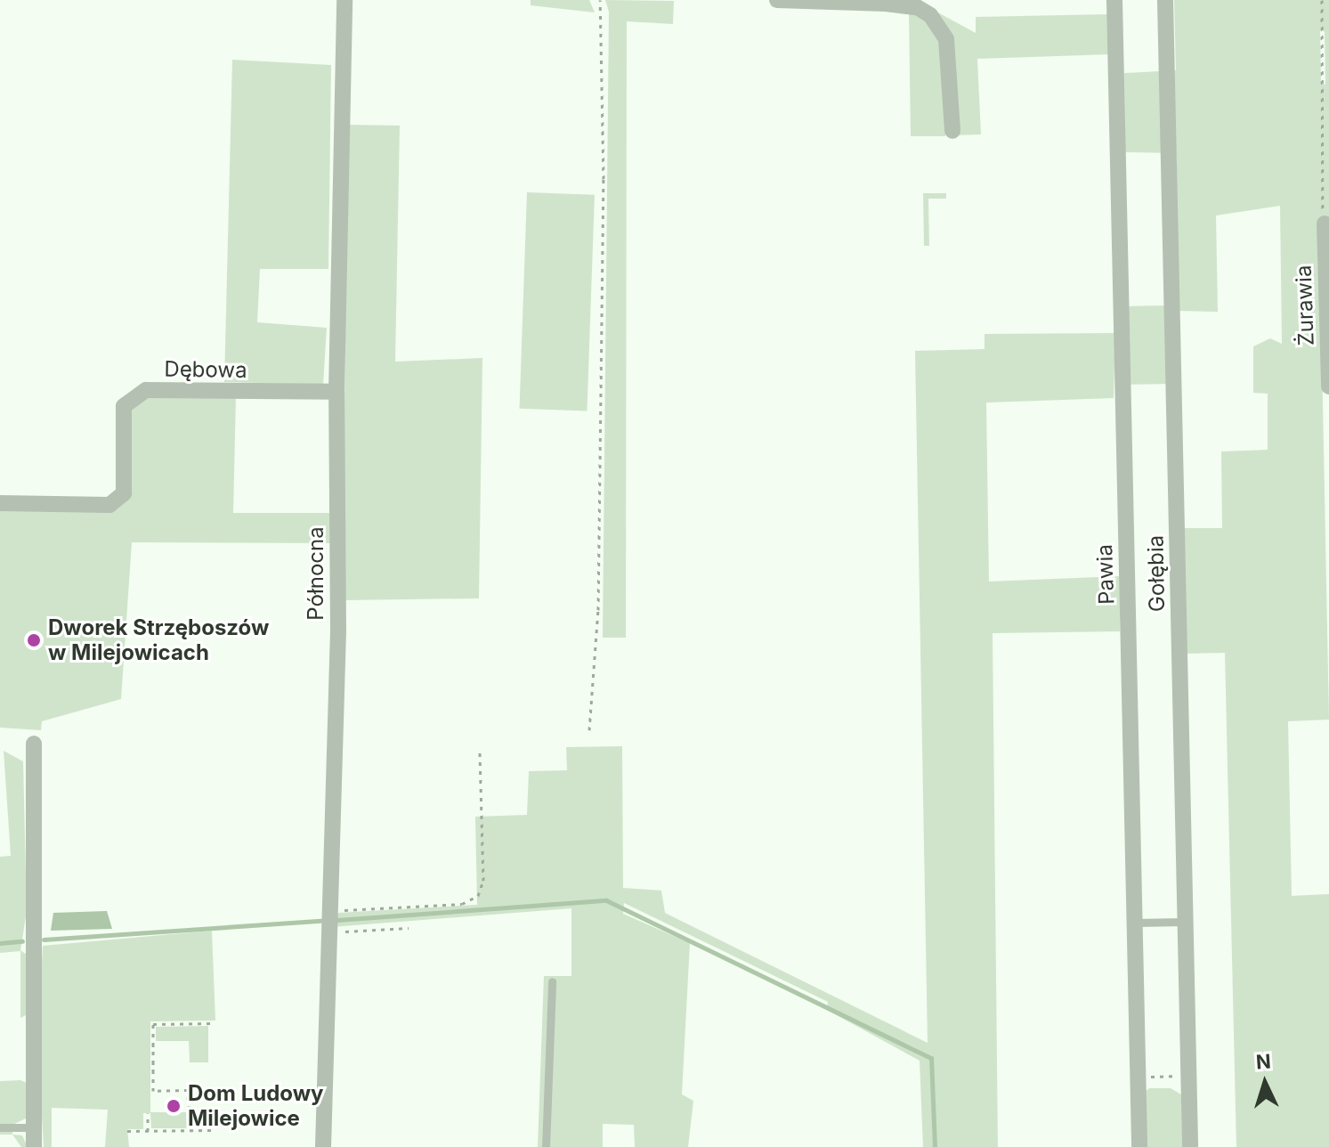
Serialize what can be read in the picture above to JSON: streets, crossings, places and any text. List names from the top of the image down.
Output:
{
  "streets": {
    "street": [
      "Żurawia",
      "Dębowa",
      "Północna",
      "Gołębia",
      "Pawia"
    ]
  },
  "crossings": [
    ["Dębowa", "Północna"]
  ],
  "places": ["Dworek Strzęboszów w Milejowicach", "Dom Ludowy Milejowice"],
  "north": "top"
}
